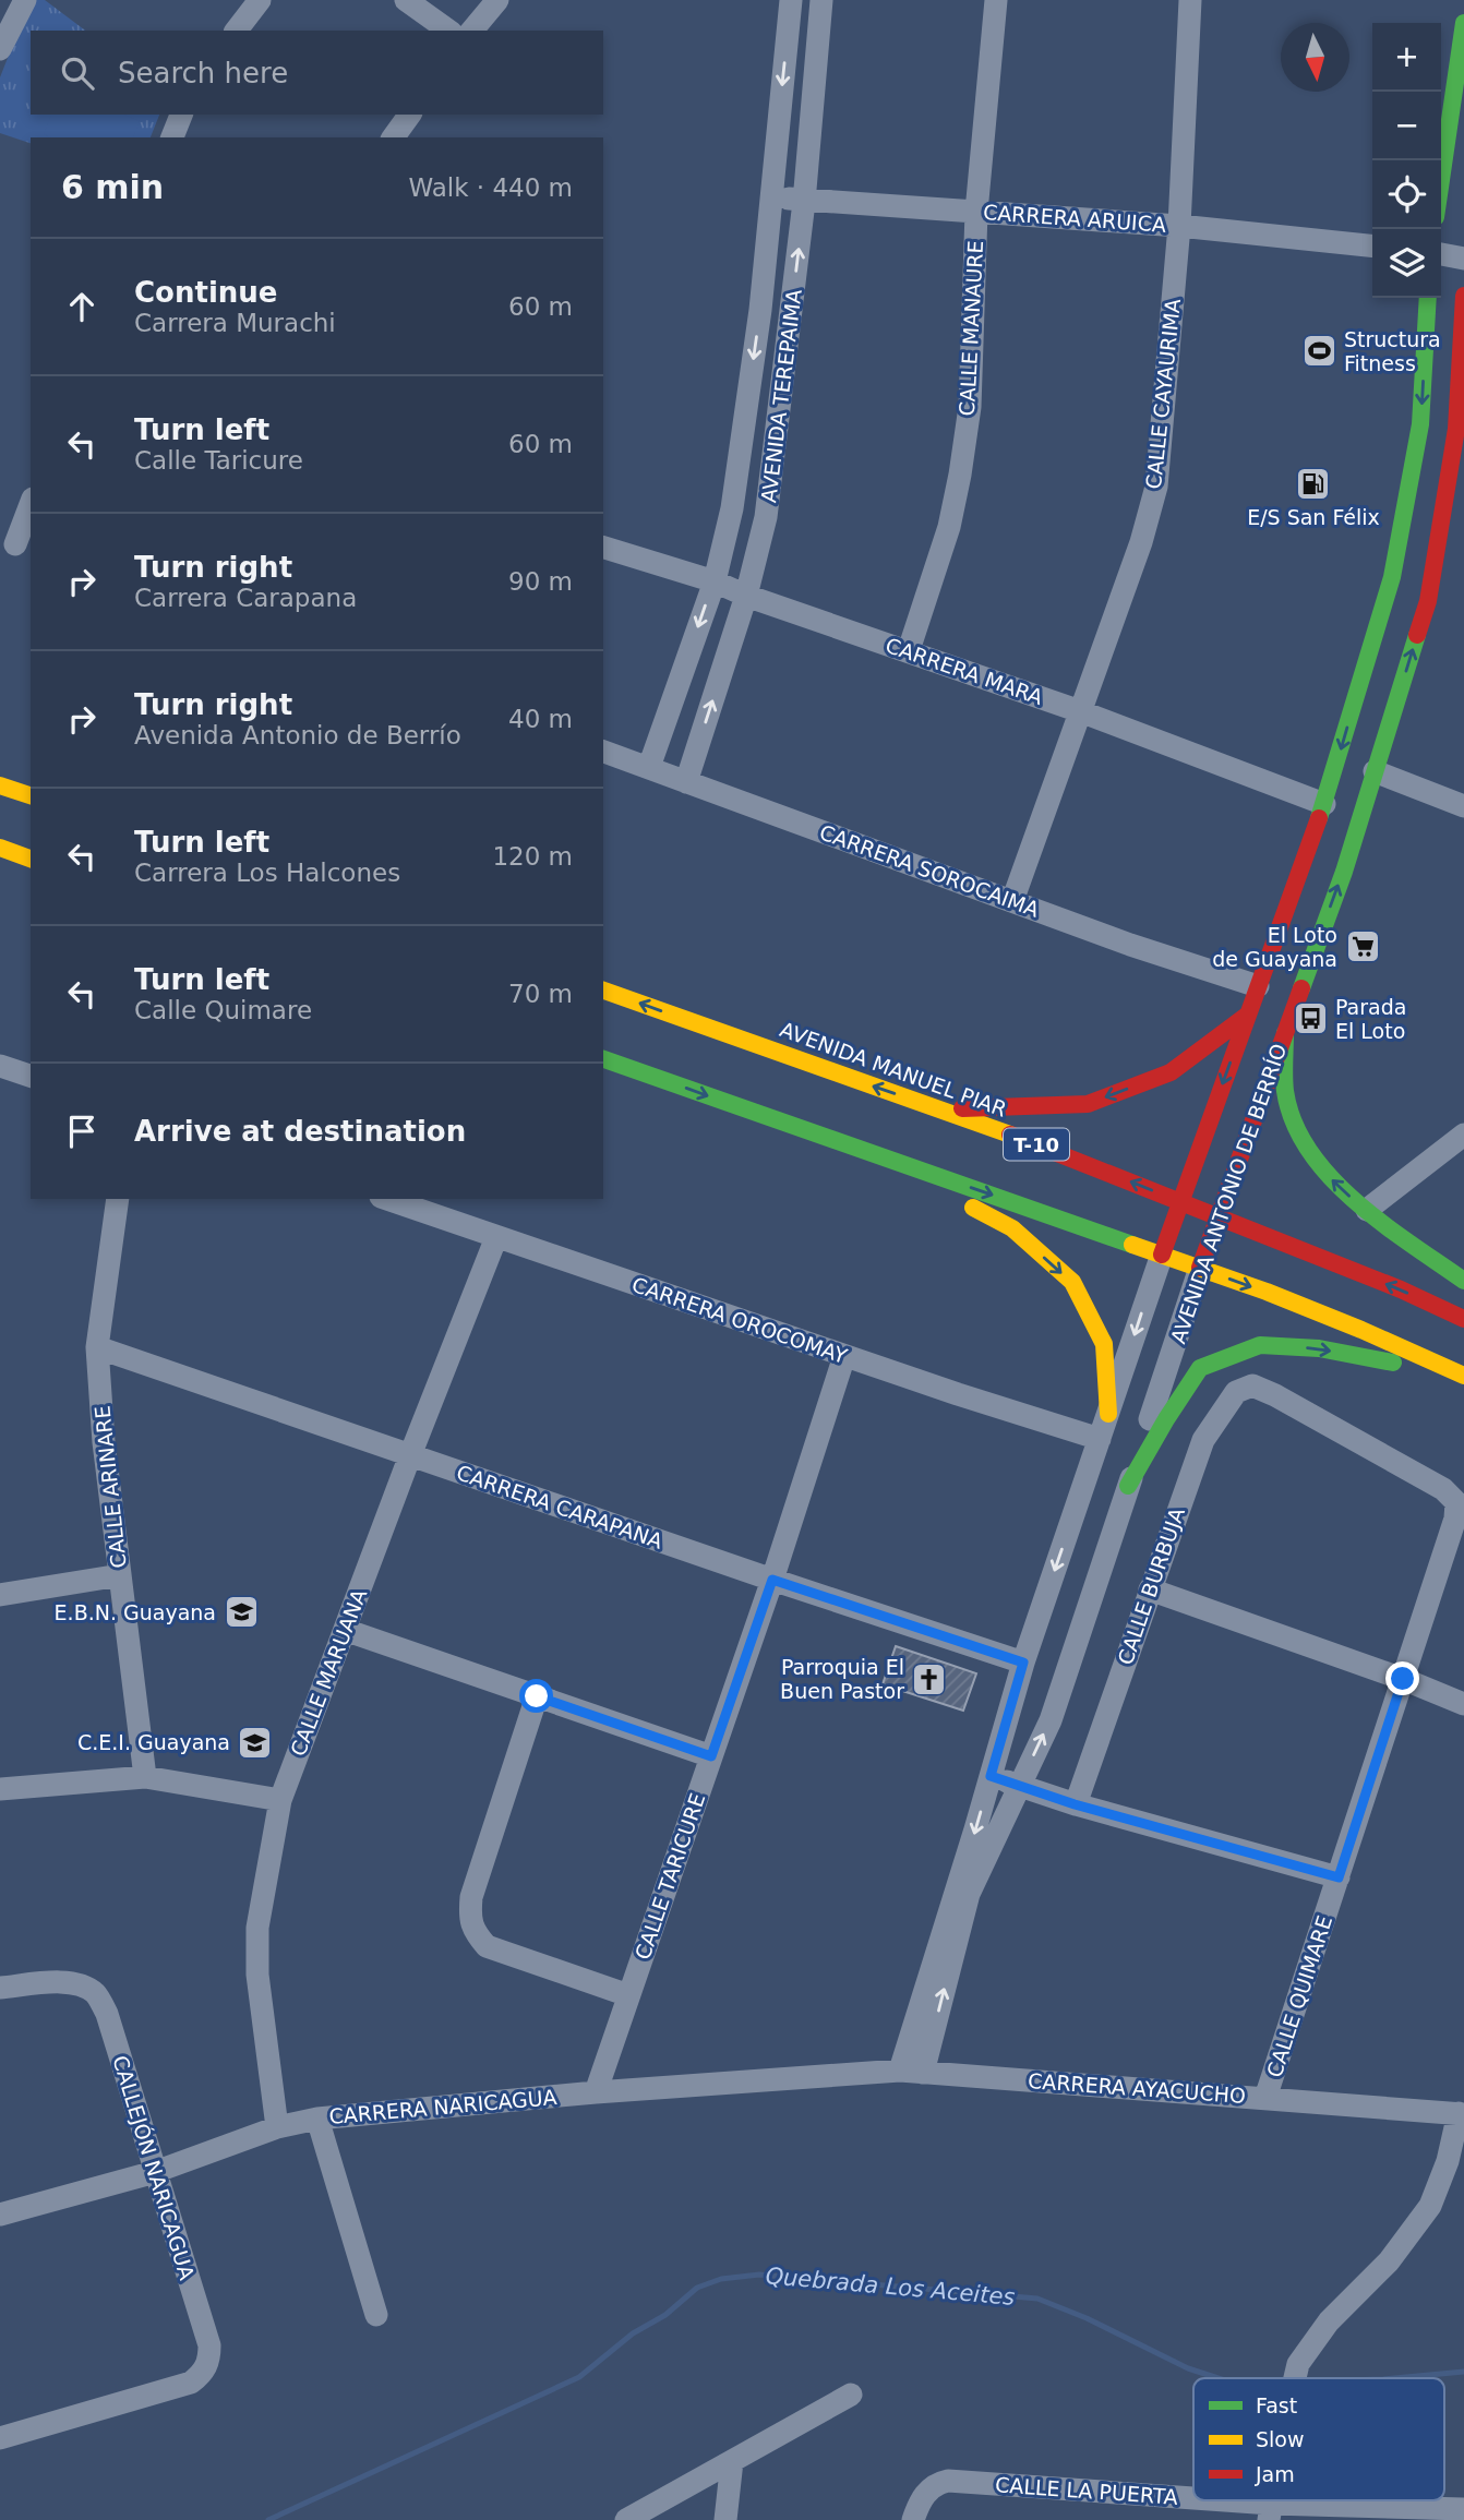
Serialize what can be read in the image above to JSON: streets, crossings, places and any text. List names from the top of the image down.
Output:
{
  "streets": {
    "main road": ["AVENIDA MANUEL PIAR", "T-10", "AVENIDA ANTONIO DE BERRÍO"],
    "street": [
      "CARRERA ARUICA",
      "CALLE MANAURE",
      "CALLE CAYAURIMA",
      "AVENIDA TEREPAIMA",
      "CARRERA MARA",
      "CARRERA SOROCAIMA",
      "CARRERA OROCOMAY",
      "CALLE ARINARE",
      "CARRERA CARAPANA",
      "CALLE BURBUJA",
      "CALLE MARUANA",
      "CALLE TARICURE",
      "CALLE QUIMARE",
      "CARRERA AYACUCHO",
      "CARRERA NARICAGUA",
      "CALLEJÓN NARICAGUA",
      "CALLE LA PUERTA"
    ]
  },
  "crossings": [
    ["CARRERA ARUICA", "CALLE MANAURE"],
    ["CARRERA ARUICA", "CALLE CAYAURIMA"],
    ["CARRERA ARUICA", "AVENIDA TEREPAIMA"],
    ["CALLE MANAURE", "CARRERA MARA"],
    ["CALLE CAYAURIMA", "CARRERA MARA"],
    ["CALLE CAYAURIMA", "CARRERA SOROCAIMA"],
    ["AVENIDA TEREPAIMA", "CARRERA MARA"],
    ["AVENIDA TEREPAIMA", "CARRERA SOROCAIMA"],
    ["CARRERA MARA", "AVENIDA ANTONIO DE BERRÍO"],
    ["CARRERA SOROCAIMA", "AVENIDA ANTONIO DE BERRÍO"],
    ["AVENIDA MANUEL PIAR", "AVENIDA ANTONIO DE BERRÍO"],
    ["AVENIDA ANTONIO DE BERRÍO", "CARRERA OROCOMAY"],
    ["AVENIDA ANTONIO DE BERRÍO", "CARRERA CARAPANA"],
    ["AVENIDA ANTONIO DE BERRÍO", "CARRERA AYACUCHO"],
    ["AVENIDA ANTONIO DE BERRÍO", "CARRERA NARICAGUA"],
    ["CARRERA OROCOMAY", "CALLE MARUANA"],
    ["CARRERA OROCOMAY", "CALLE TARICURE"],
    ["CALLE ARINARE", "CARRERA CARAPANA"],
    ["CARRERA CARAPANA", "CALLE MARUANA"],
    ["CARRERA CARAPANA", "CALLE TARICURE"],
    ["CALLE BURBUJA", "CALLE QUIMARE"],
    ["CALLE MARUANA", "CARRERA NARICAGUA"],
    ["CALLE TARICURE", "CARRERA NARICAGUA"],
    ["CALLE QUIMARE", "CARRERA AYACUCHO"],
    ["CARRERA AYACUCHO", "CARRERA NARICAGUA"],
    ["CARRERA NARICAGUA", "CALLEJÓN NARICAGUA"]
  ],
  "water": ["Quebrada Los Aceites"],
  "places": {
    "sports": ["Structura Fitness"],
    "fuel station": ["E/S San Félix"],
    "supermarket": ["El Loto de Guayana"],
    "bus stop": ["Parada El Loto"],
    "school or university": ["E.B.N. Guayana", "C.E.I. Guayana"],
    "church": ["Parroquia El Buen Pastor"]
  },
  "legend": ["Fast", "Slow", "Jam"],
  "north": "bottom",
  "page": {
    "map_buttons": ["+", "−"],
    "search": "Search here",
    "heading": ["6 min", "Walk · 440 m"],
    "list": [
      ["Continue", "Carrera Murachi", "60 m"],
      ["Turn left", "Calle Taricure", "60 m"],
      ["Turn right", "Carrera Carapana", "90 m"],
      ["Turn right", "Avenida Antonio de Berrío", "40 m"],
      ["Turn left", "Carrera Los Halcones", "120 m"],
      ["Turn left", "Calle Quimare", "70 m"],
      "Arrive at destination"
    ]
  }
}
